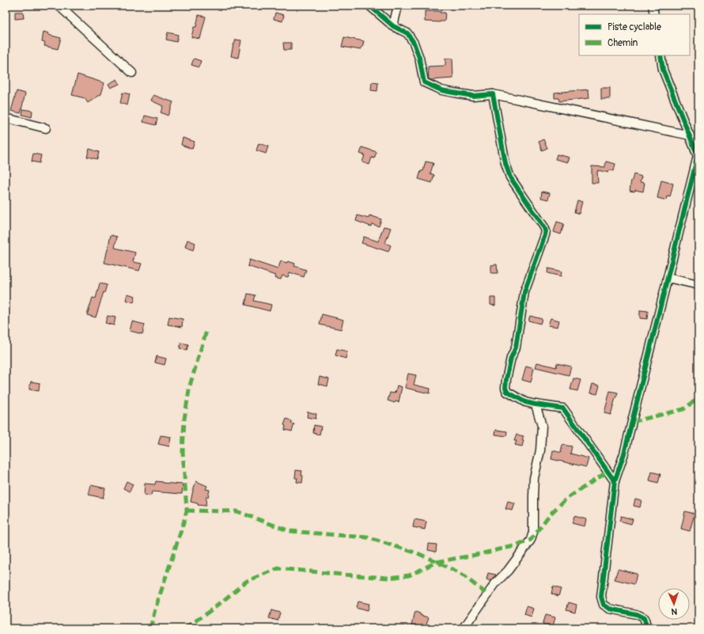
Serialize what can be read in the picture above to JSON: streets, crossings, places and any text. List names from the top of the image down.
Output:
{
  "legend": ["Piste cyclable", "Chemin"],
  "north": "bottom"
}
